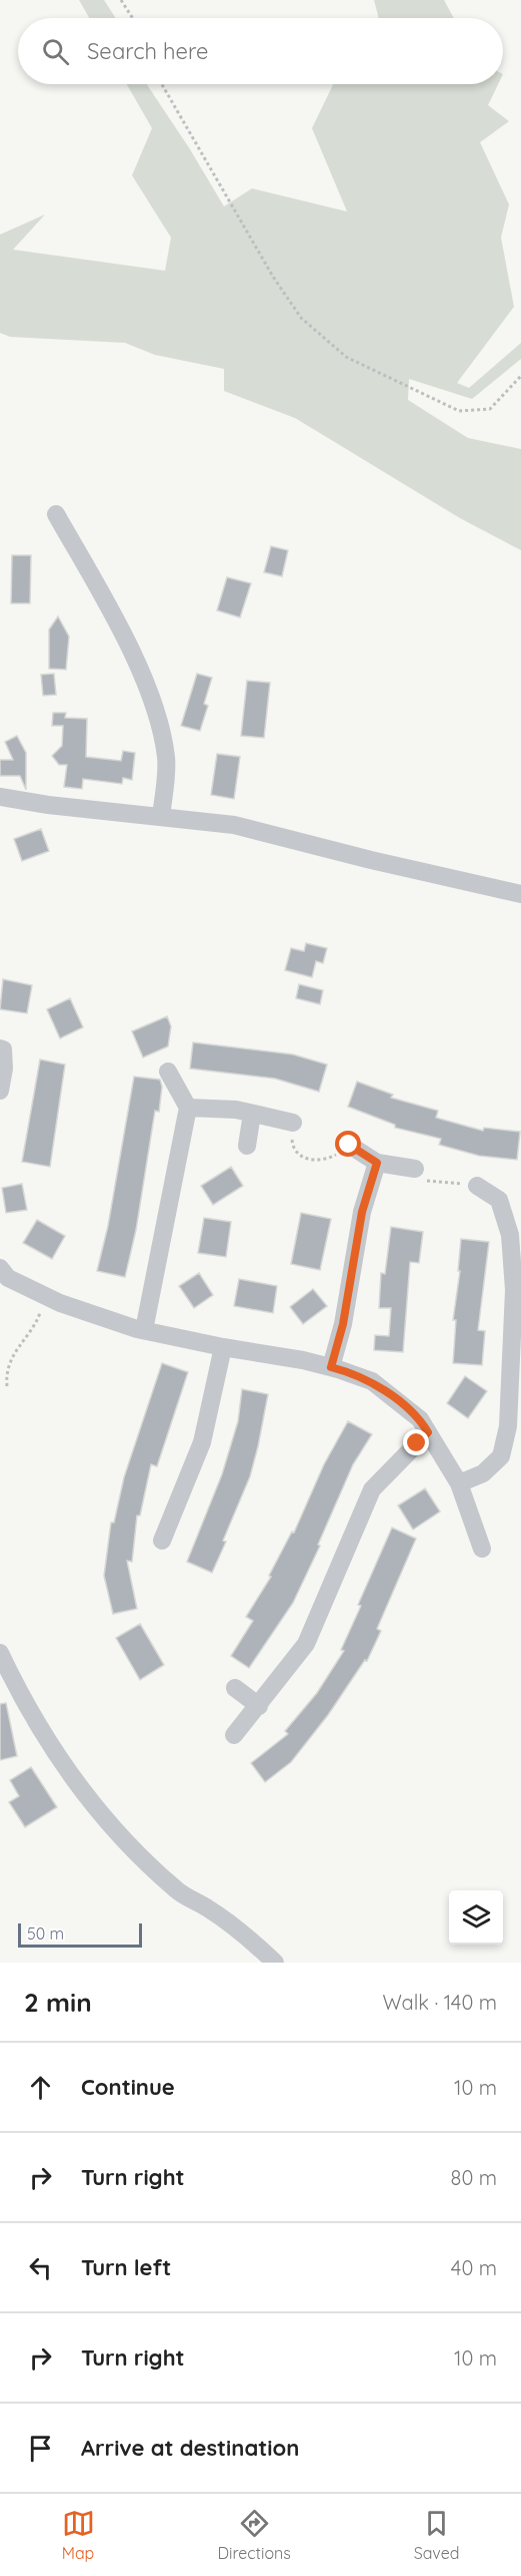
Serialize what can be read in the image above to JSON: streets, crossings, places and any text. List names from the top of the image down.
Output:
{
  "scale_bar": "50 m",
  "page": {
    "search": "Search here",
    "scale": "50 m",
    "heading": ["2 min", "Walk · 140 m"],
    "list": [
      ["Continue", "10 m"],
      ["Turn right", "80 m"],
      ["Turn left", "40 m"],
      ["Turn right", "10 m"],
      "Arrive at destination"
    ],
    "nav": ["Map", "Directions", "Saved"]
  }
}
